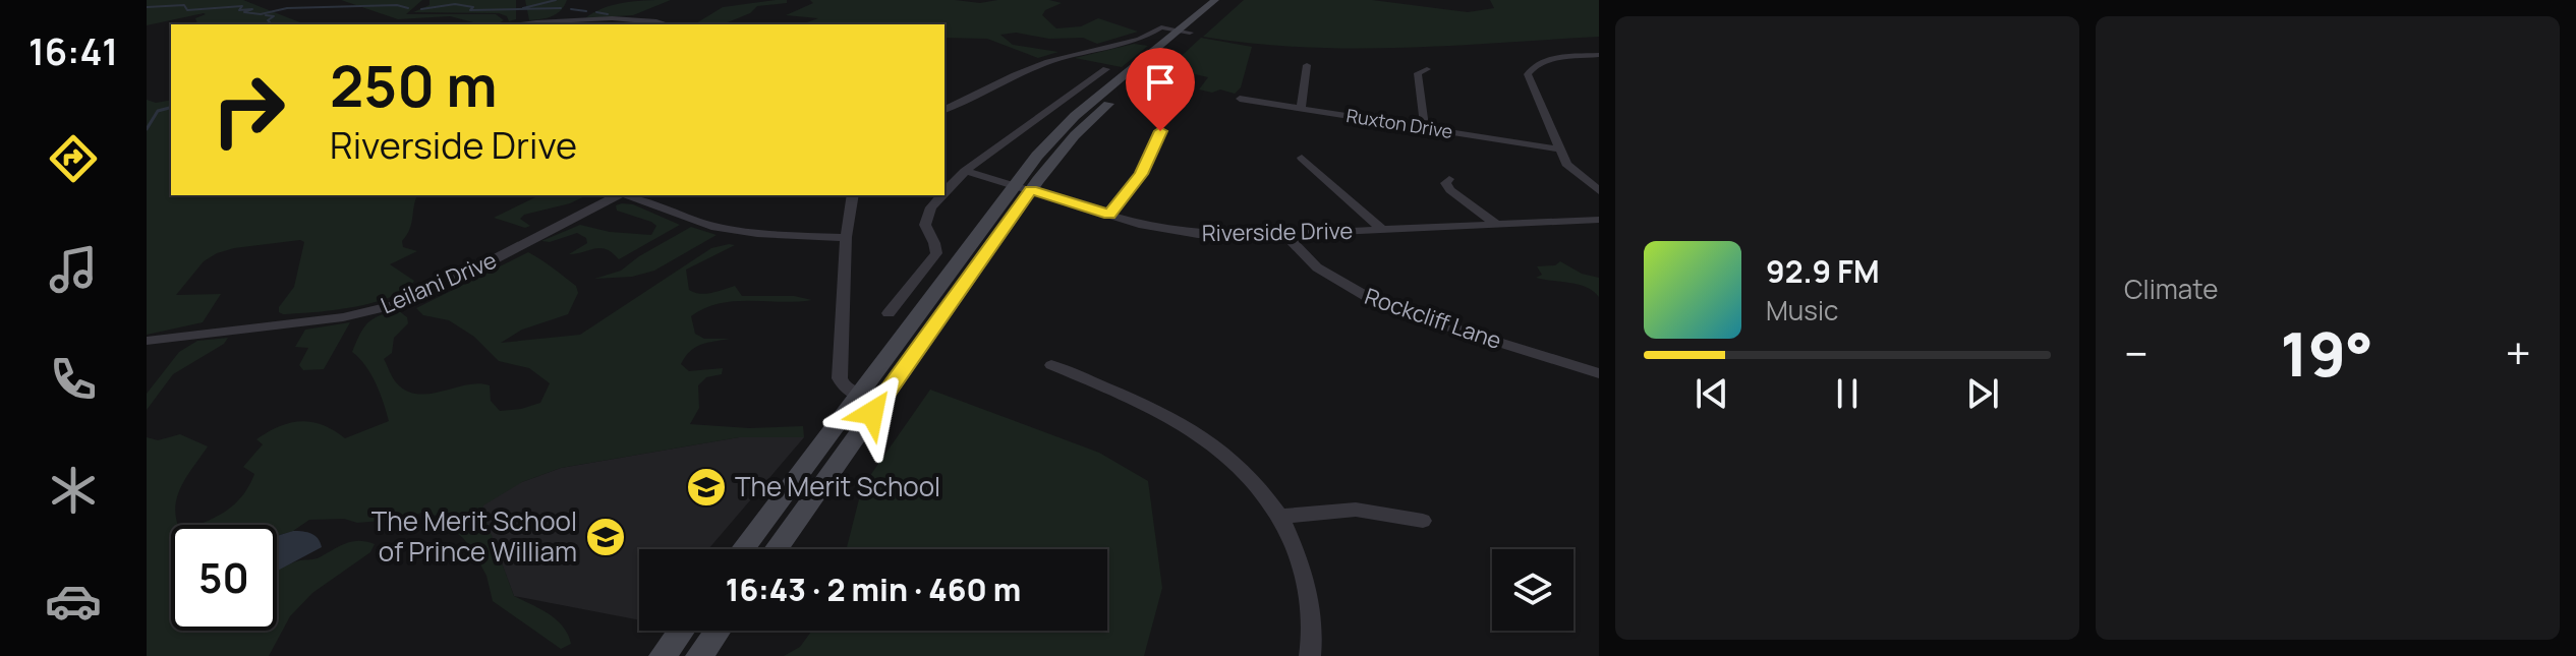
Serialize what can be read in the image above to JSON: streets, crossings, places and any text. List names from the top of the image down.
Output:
{
  "streets": {
    "street": [
      "Ruxton Drive",
      "Riverside Drive",
      "Leilani Drive",
      "Rockcliff Lane"
    ]
  },
  "crossings": [
    ["Riverside Drive", "Rockcliff Lane"]
  ],
  "places": {
    "school or university": ["The Merit School", "The Merit School of Prince William"]
  },
  "page": {
    "tabs": "16:41",
    "tile": "Climate",
    "turn": ["250 m", "Riverside Drive"],
    "song": ["92.9 FM", "Music"],
    "heat": ["−", "19°", "+"],
    "limit": "50",
    "trip": "16:43 · 2 min · 460 m"
  }
}
